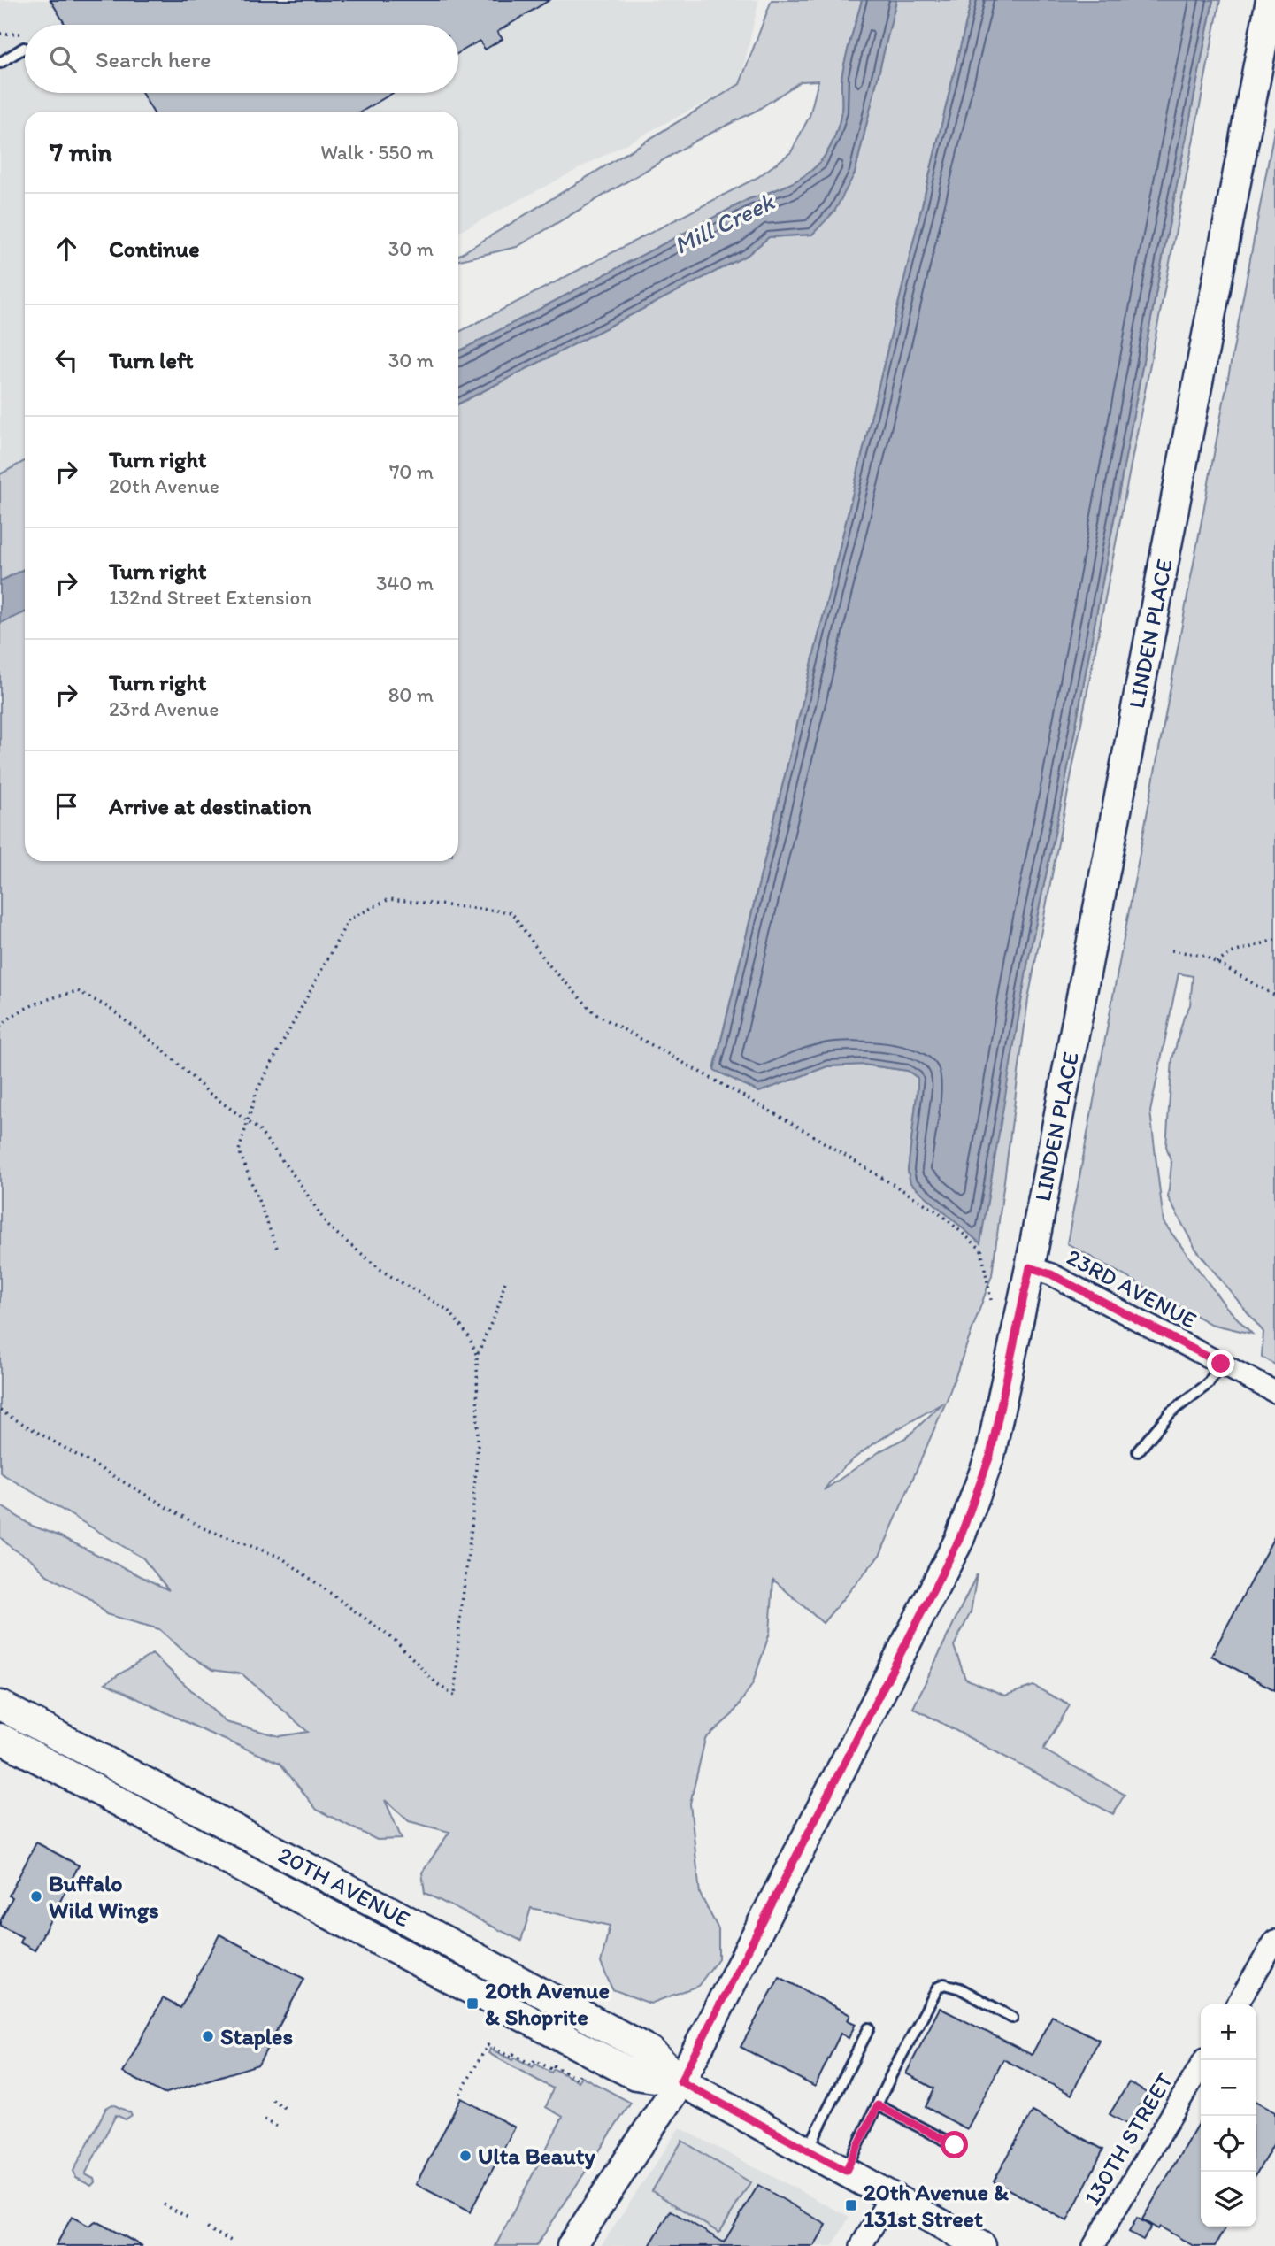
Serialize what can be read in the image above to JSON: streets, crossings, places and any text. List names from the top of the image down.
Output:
{
  "streets": {
    "street": [
      "LINDEN PLACE",
      "23RD AVENUE",
      "20TH AVENUE",
      "130TH STREET"
    ]
  },
  "crossings": [
    ["LINDEN PLACE", "23RD AVENUE"],
    ["LINDEN PLACE", "20TH AVENUE"]
  ],
  "water": ["Mill Creek"],
  "places": {
    "other": ["Buffalo Wild Wings", "Staples", "Ulta Beauty"],
    "transit": ["20th Avenue & Shoprite", "20th Avenue & 131st Street"]
  },
  "page": {
    "search": "Search here",
    "heading": ["7 min", "Walk · 550 m"],
    "list": [
      ["Continue", "30 m"],
      ["Turn left", "30 m"],
      ["Turn right", "20th Avenue", "70 m"],
      ["Turn right", "132nd Street Extension", "340 m"],
      ["Turn right", "23rd Avenue", "80 m"],
      "Arrive at destination"
    ],
    "map_buttons": ["+", "−"]
  }
}
